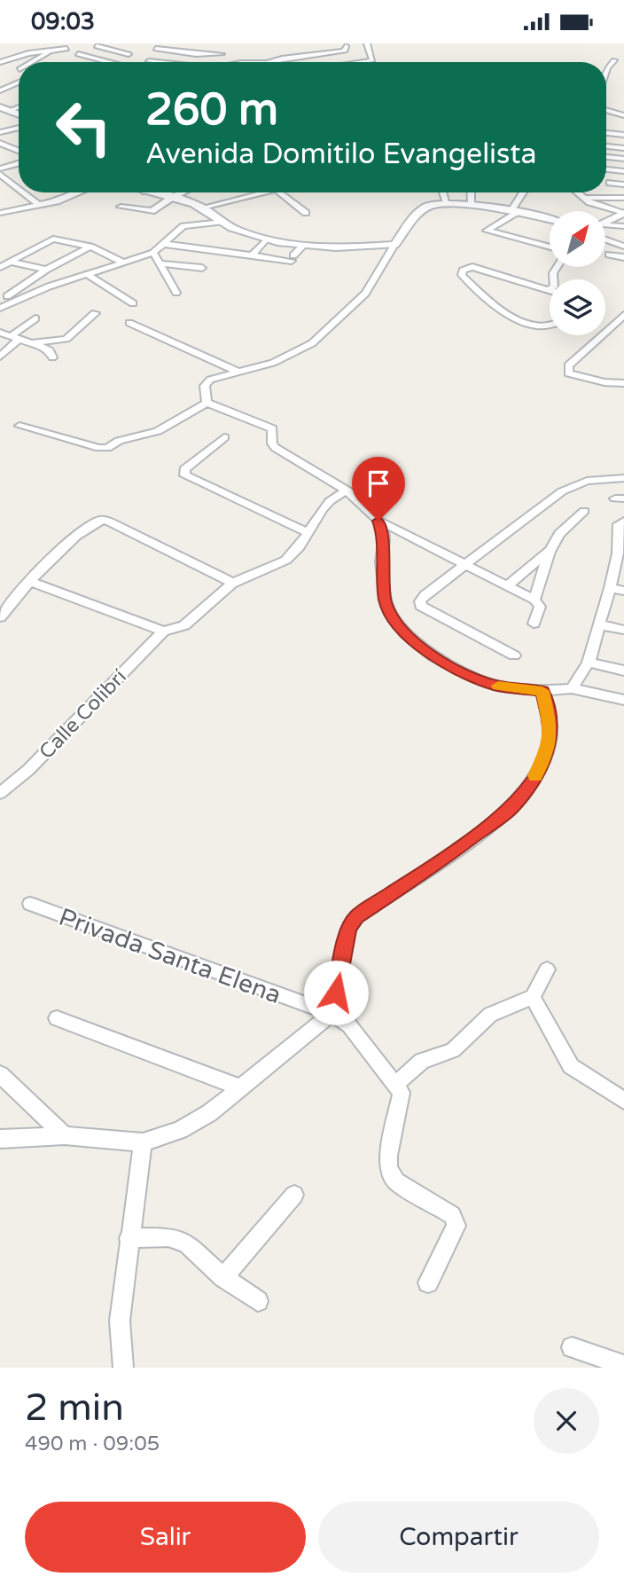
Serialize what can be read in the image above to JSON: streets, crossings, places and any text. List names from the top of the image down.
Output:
{
  "streets": {
    "street": ["Calle Colibrí", "Privada Santa Elena"]
  },
  "north": "top right",
  "page": {
    "status": "09:03",
    "turn": ["260 m", "Avenida Domitilo Evangelista"],
    "heading": ["2 min", "490 m · 09:05"],
    "buttons": ["Salir", "Compartir"]
  }
}
